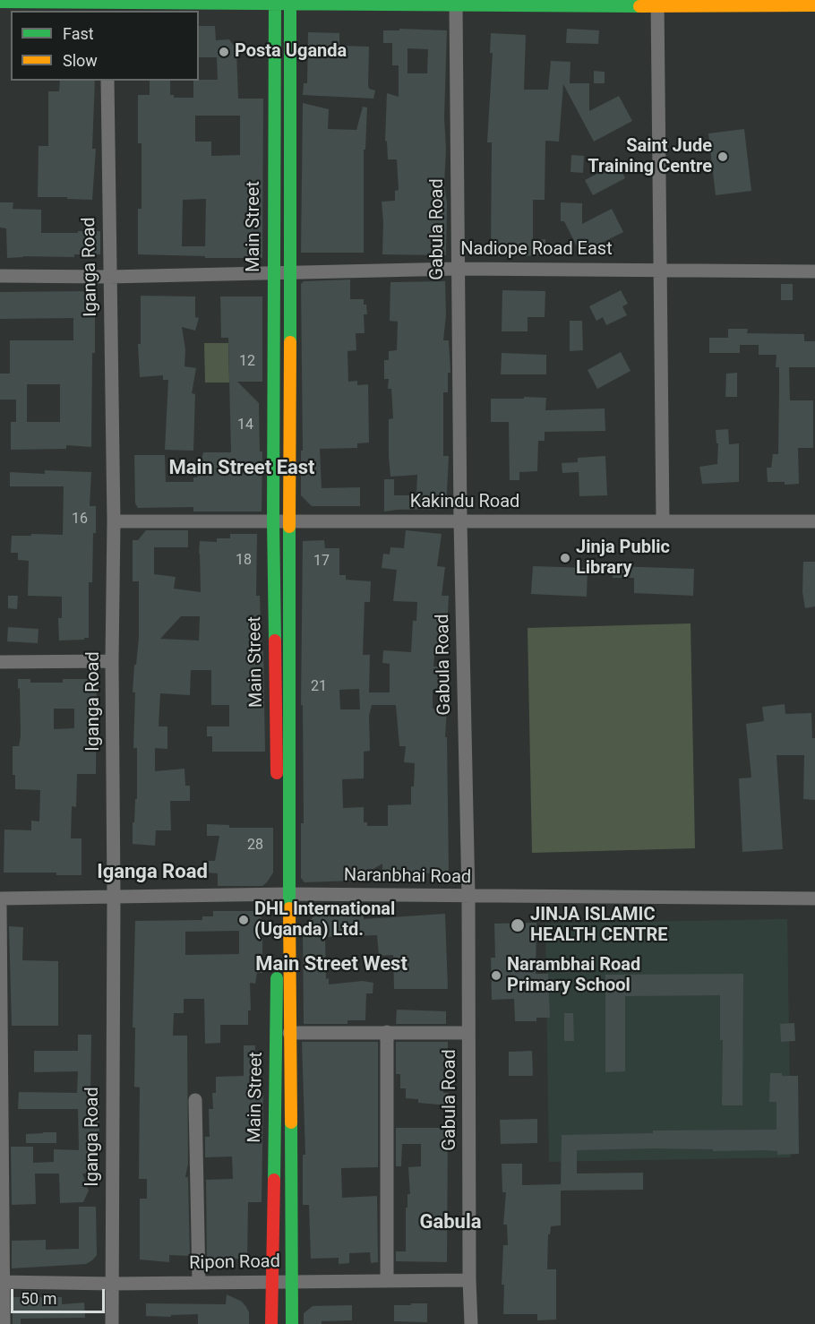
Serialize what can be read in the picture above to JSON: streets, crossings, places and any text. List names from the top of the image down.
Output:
{
  "streets": {
    "street": [
      "Main Street",
      "Gabula Road",
      "Nadiope Road East",
      "Iganga Road",
      "Kakindu Road",
      "Naranbhai Road",
      "Ripon Road"
    ]
  },
  "crossings": [
    ["Main Street", "Nadiope Road East"],
    ["Main Street", "Kakindu Road"],
    ["Main Street", "Naranbhai Road"],
    ["Main Street", "Ripon Road"],
    ["Gabula Road", "Nadiope Road East"],
    ["Gabula Road", "Kakindu Road"],
    ["Gabula Road", "Naranbhai Road"],
    ["Gabula Road", "Ripon Road"],
    ["Nadiope Road East", "Iganga Road"],
    ["Iganga Road", "Kakindu Road"],
    ["Iganga Road", "Naranbhai Road"],
    ["Iganga Road", "Ripon Road"]
  ],
  "districts": [
    "Main Street East",
    "Iganga Road",
    "Main Street West",
    "Gabula"
  ],
  "places": [
    "Posta Uganda",
    "Saint Jude Training Centre",
    "Jinja Public Library",
    "DHL International (Uganda) Ltd.",
    "JINJA ISLAMIC HEALTH CENTRE",
    "Narambhai Road Primary School"
  ],
  "house_numbers": [
    "12",
    "14",
    "16",
    "18",
    "17",
    "21",
    "28"
  ],
  "legend": ["Fast", "Slow"],
  "scale_bar": "50 m"
}
